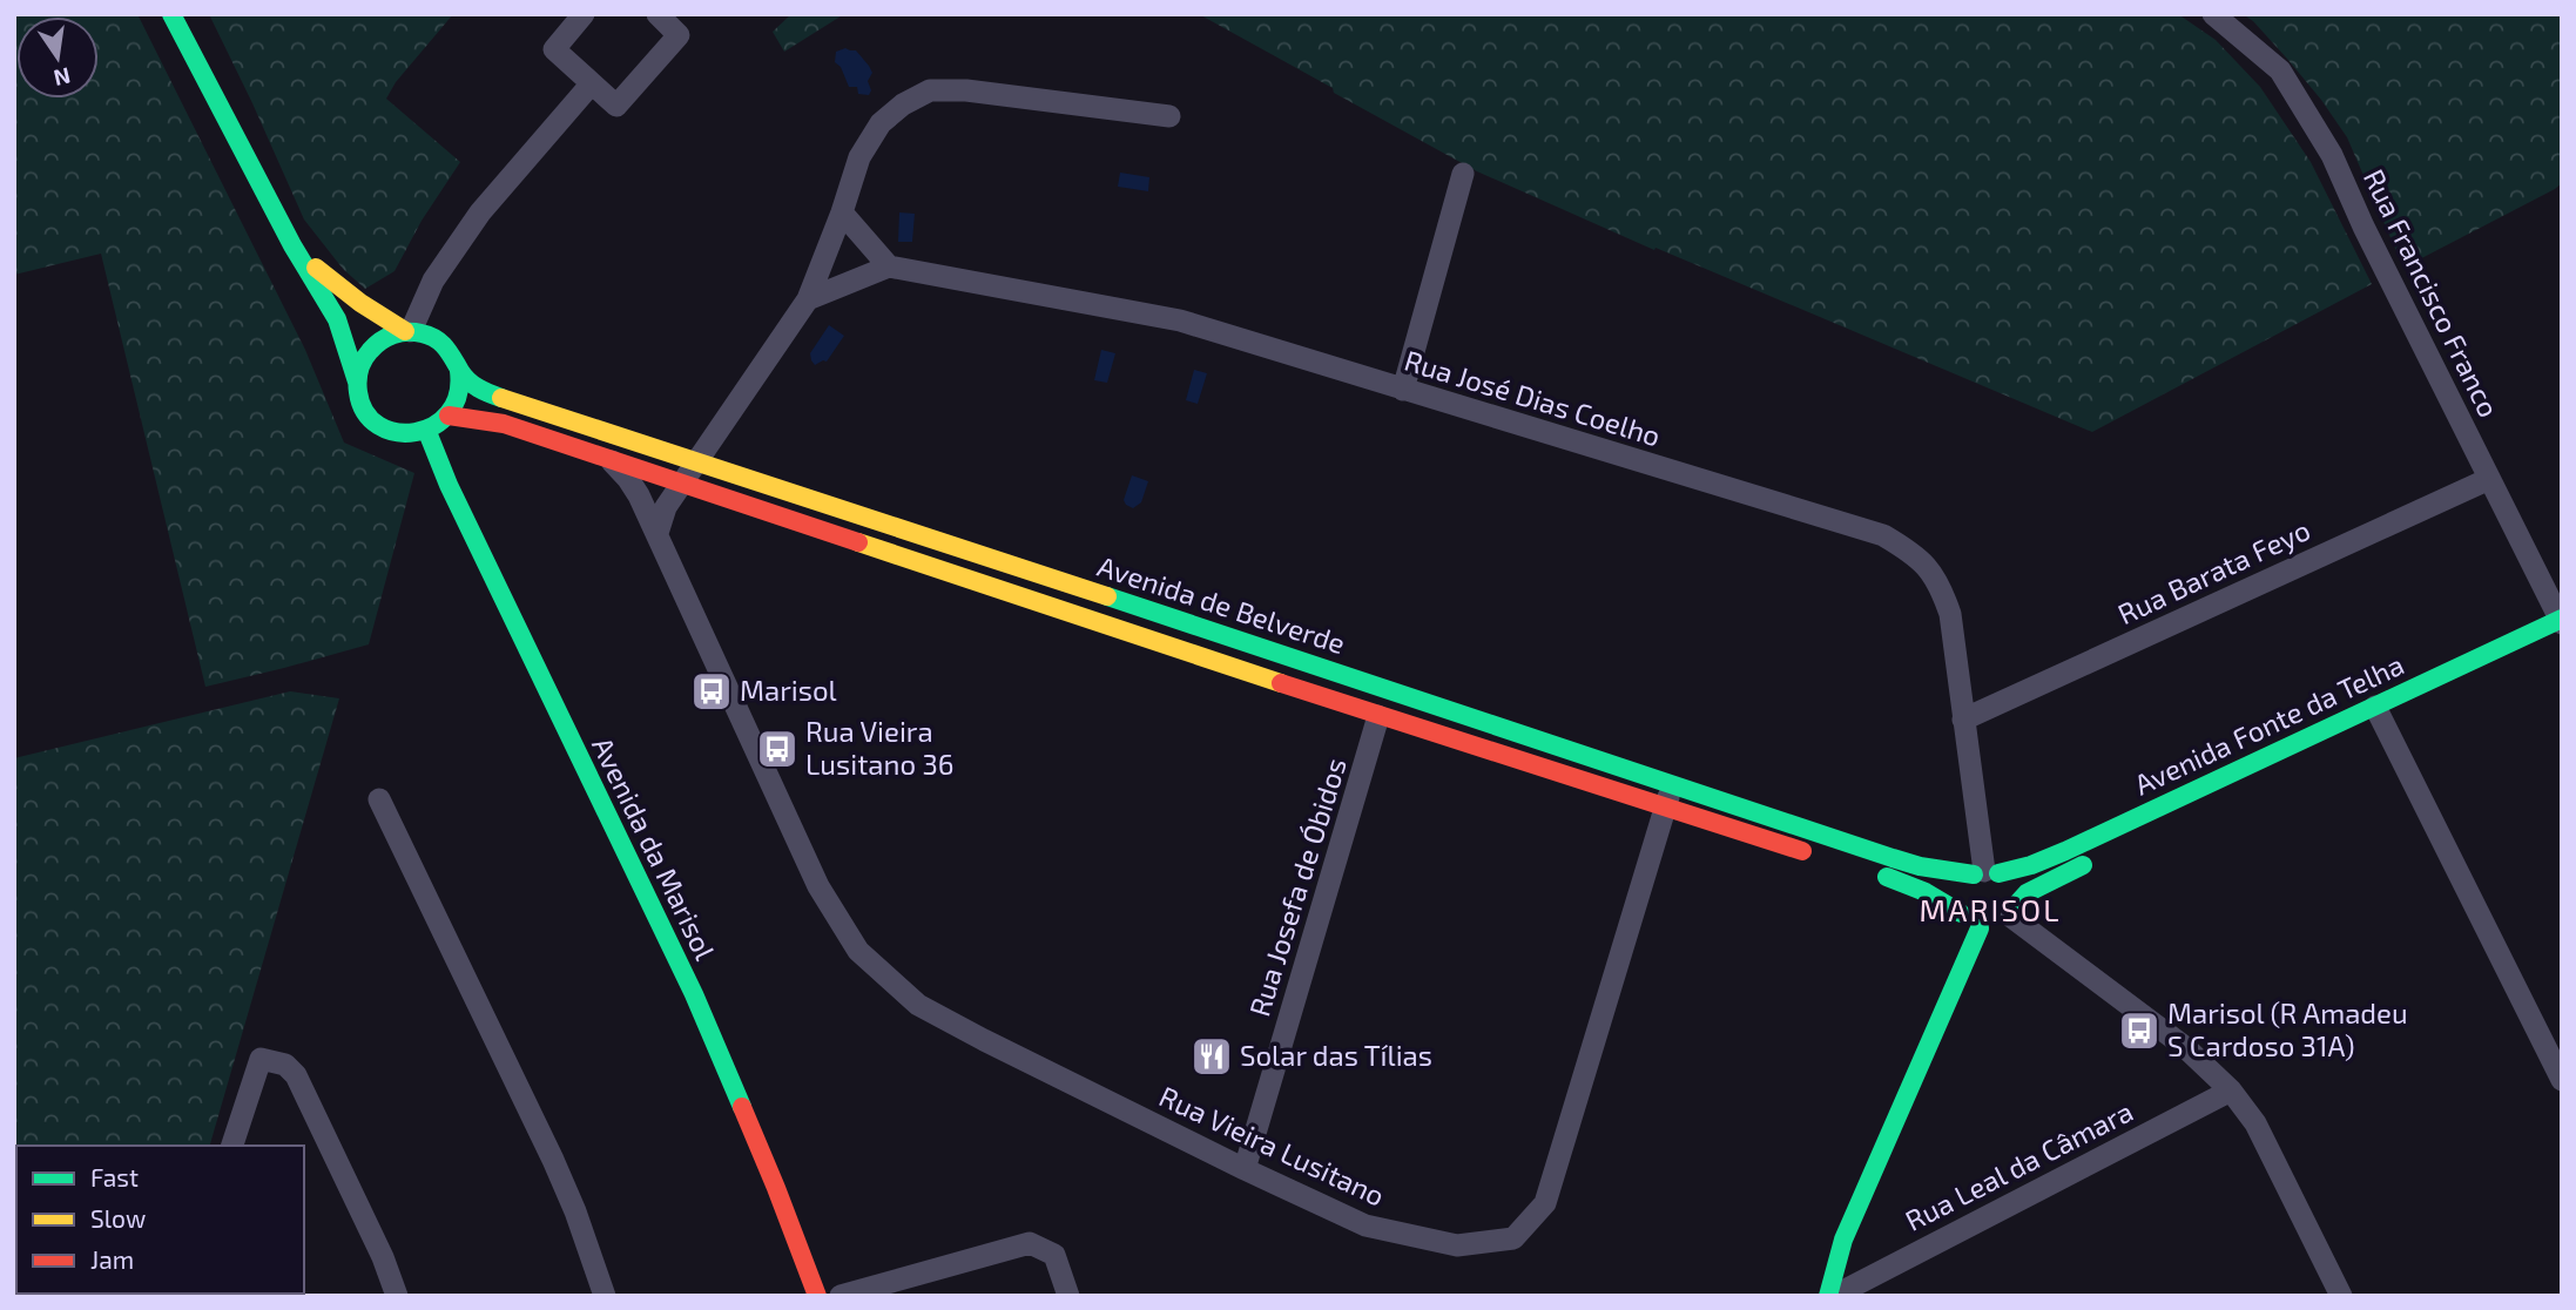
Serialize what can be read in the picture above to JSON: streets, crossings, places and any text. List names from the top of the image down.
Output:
{
  "streets": {
    "main road": ["Avenida de Belverde", "Avenida Fonte da Telha", "Avenida da Marisol"],
    "street": [
      "Rua Francisco Franco",
      "Rua José Dias Coelho",
      "Rua Barata Feyo",
      "Rua Josefa de Óbidos",
      "Rua Vieira Lusitano",
      "Rua Leal da Câmara"
    ]
  },
  "crossings": [
    ["Rua Francisco Franco", "Rua Barata Feyo"],
    ["Rua Francisco Franco", "Avenida Fonte da Telha"],
    ["Rua José Dias Coelho", "Rua Barata Feyo"],
    ["Rua José Dias Coelho", "Avenida de Belverde"],
    ["Rua José Dias Coelho", "Avenida Fonte da Telha"],
    ["Avenida de Belverde", "Avenida Fonte da Telha"],
    ["Avenida de Belverde", "Avenida da Marisol"],
    ["Avenida de Belverde", "Rua Josefa de Óbidos"],
    ["Avenida de Belverde", "Rua Vieira Lusitano"],
    ["Rua Josefa de Óbidos", "Rua Vieira Lusitano"]
  ],
  "districts": ["MARISOL"],
  "places": {
    "bus stop": ["Marisol", "Rua Vieira Lusitano 36", "Marisol (R Amadeu S Cardoso 31A)"],
    "restaurant": ["Solar das Tílias"]
  },
  "legend": ["Fast", "Slow", "Jam"],
  "north": "bottom"
}
